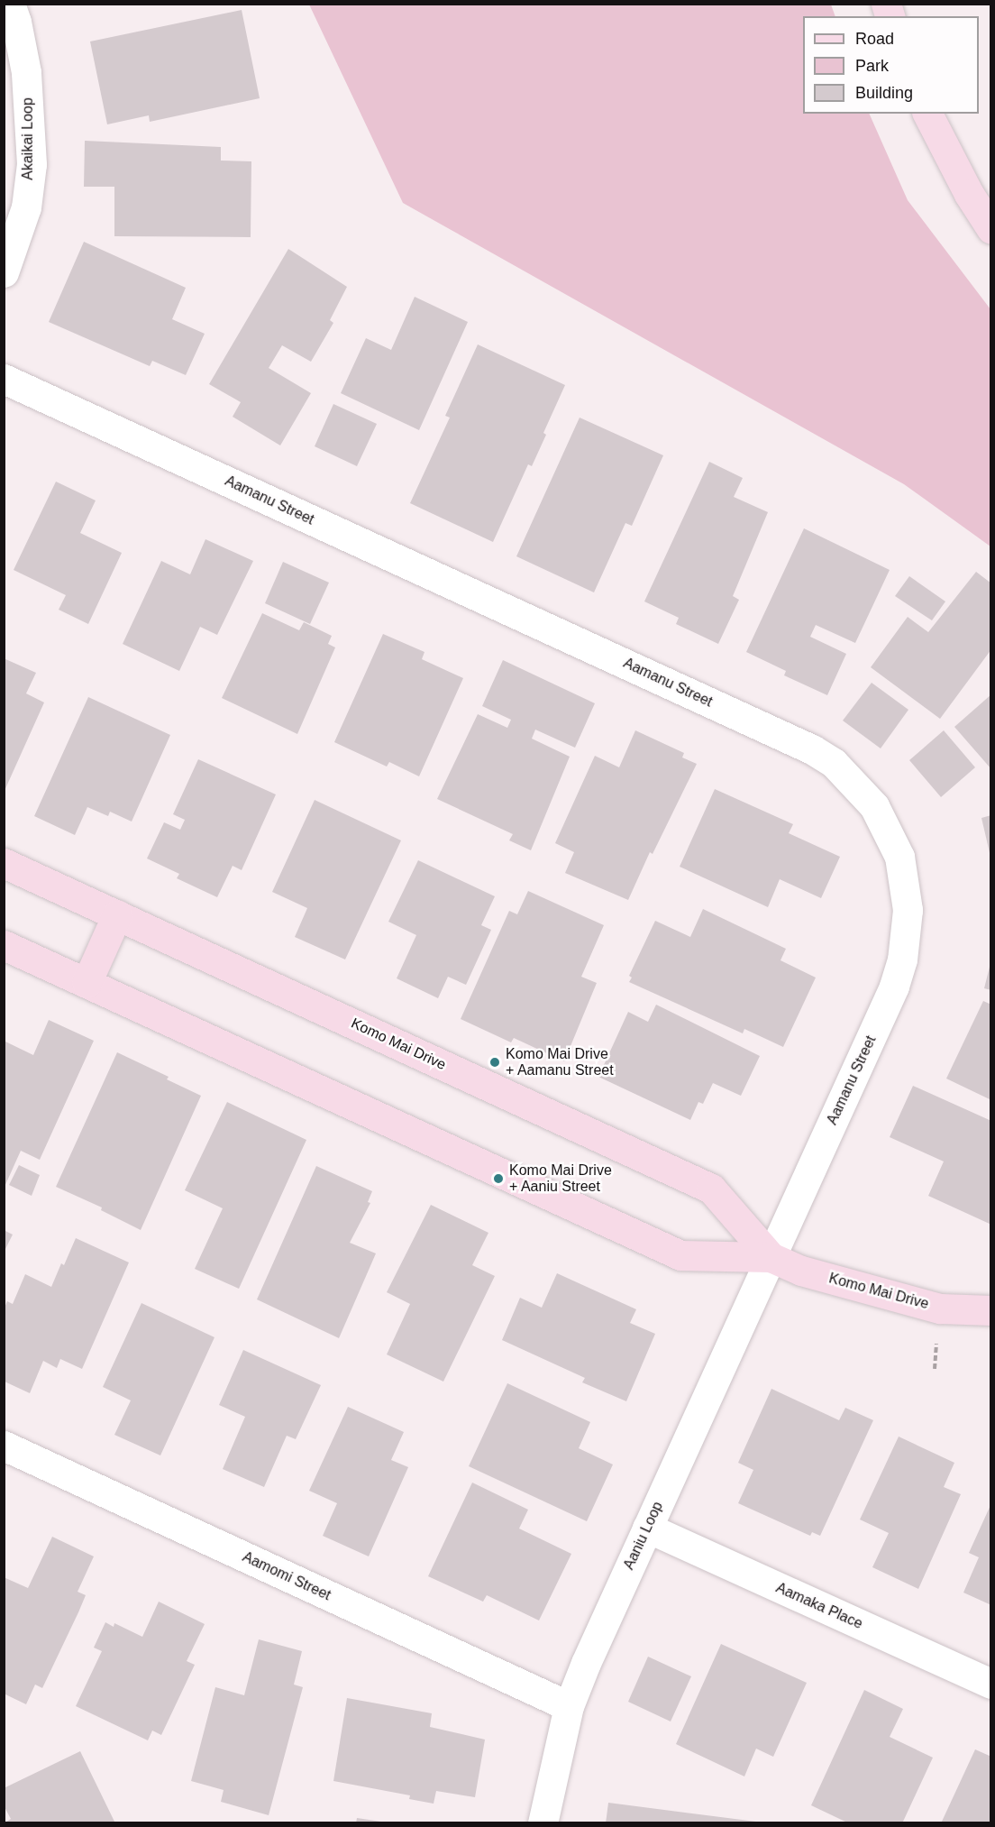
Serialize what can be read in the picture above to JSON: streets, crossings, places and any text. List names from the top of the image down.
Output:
{
  "streets": {
    "main road": ["Komo Mai Drive"],
    "street": [
      "Akaikai Loop",
      "Aamanu Street",
      "Aaniu Loop",
      "Aamomi Street",
      "Aamaka Place"
    ]
  },
  "crossings": [
    ["Aamanu Street", "Komo Mai Drive"],
    ["Aamanu Street", "Aaniu Loop"],
    ["Komo Mai Drive", "Aaniu Loop"],
    ["Aaniu Loop", "Aamomi Street"],
    ["Aaniu Loop", "Aamaka Place"]
  ],
  "places": ["Komo Mai Drive + Aamanu Street", "Komo Mai Drive + Aaniu Street"],
  "legend": ["Road", "Park", "Building"]
}
